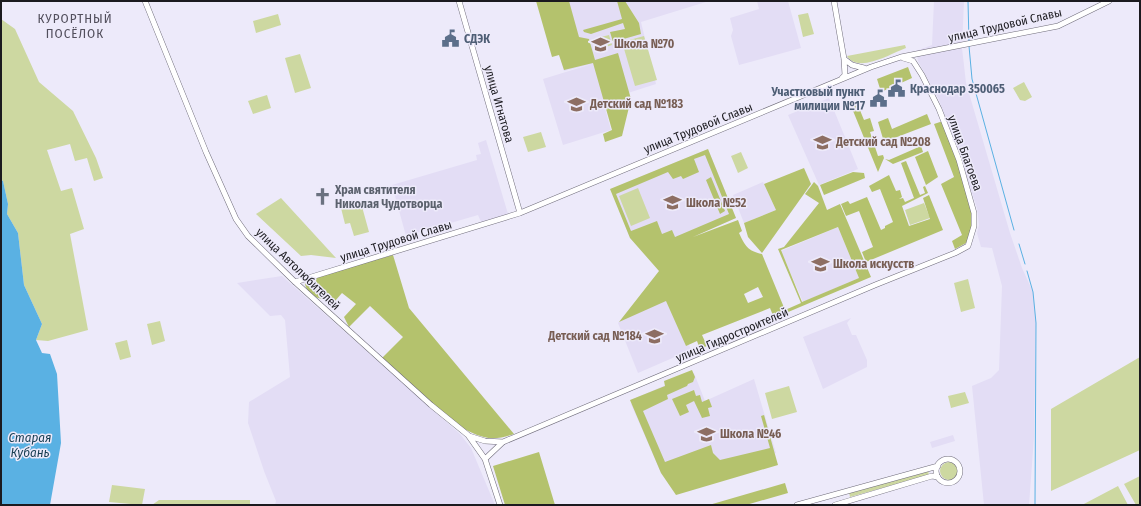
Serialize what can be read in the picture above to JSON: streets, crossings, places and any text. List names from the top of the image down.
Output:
{
  "streets": {
    "street": [
      "улица Трудовой Славы",
      "улица Игнатова",
      "улица Благоева",
      "улица Автолюбителей",
      "улица Гидростроителей"
    ]
  },
  "crossings": [
    ["улица Трудовой Славы", "улица Игнатова"],
    ["улица Трудовой Славы", "улица Благоева"],
    ["улица Трудовой Славы", "улица Автолюбителей"],
    ["улица Благоева", "улица Гидростроителей"],
    ["улица Автолюбителей", "улица Гидростроителей"]
  ],
  "districts": ["КУРОРТНЫЙ ПОСЁЛОК"],
  "water": ["Старая Кубань"],
  "places": {
    "public building": ["СДЭК", "Краснодар 350065", "Участковый пункт милиции №17"],
    "school or university": [
      "Школа №70",
      "Детский сад №183",
      "Детский сад №208",
      "Школа №52",
      "Школа искусств",
      "Детский сад №184",
      "Школа №46"
    ],
    "church": ["Храм святителя Николая Чудотворца"]
  }
}
